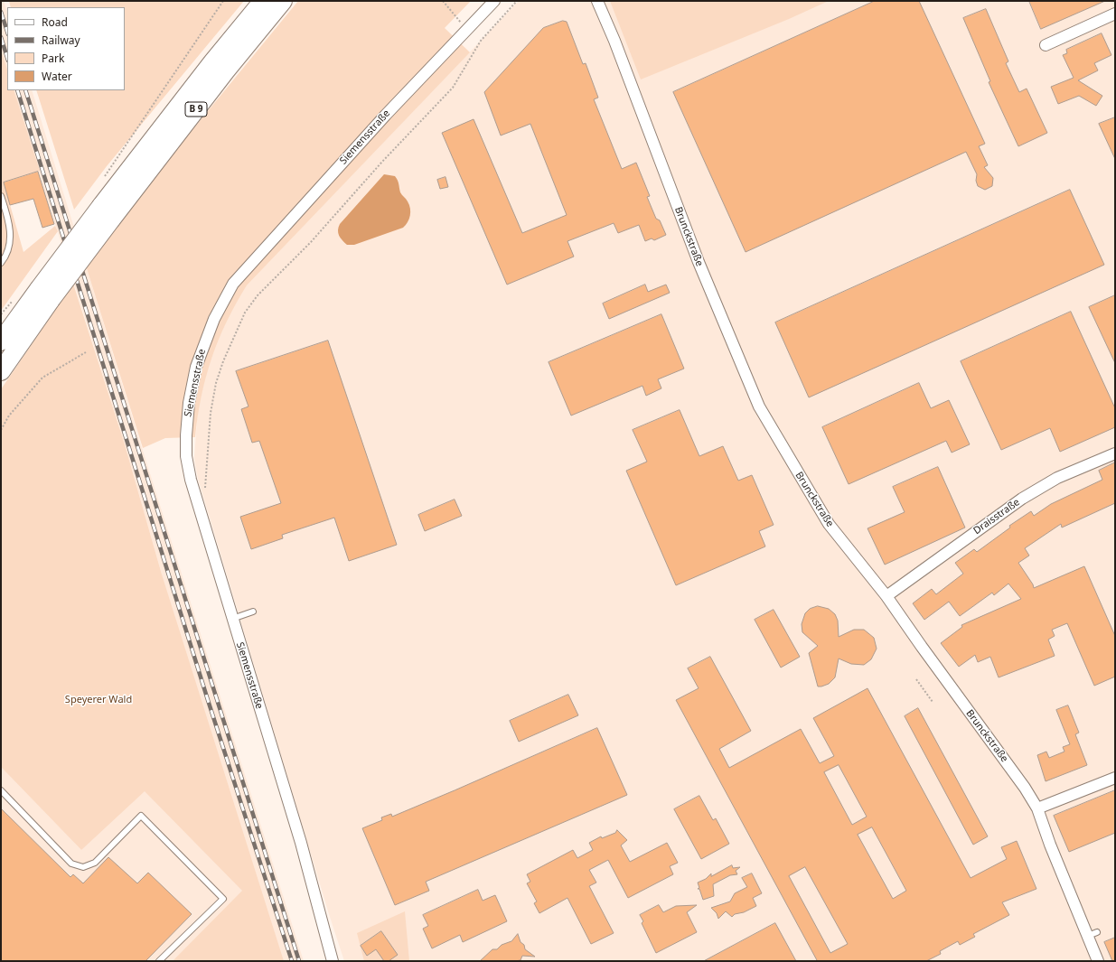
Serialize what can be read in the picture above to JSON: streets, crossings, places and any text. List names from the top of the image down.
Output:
{
  "streets": {
    "highway": ["B 9"],
    "street": ["Siemensstraße", "Brunckstraße", "Draisstraße"]
  },
  "crossings": [
    ["Brunckstraße", "Draisstraße"]
  ],
  "parks": ["Speyerer Wald"],
  "legend": [
    "Road",
    "Railway",
    "Park",
    "Water"
  ]
}
